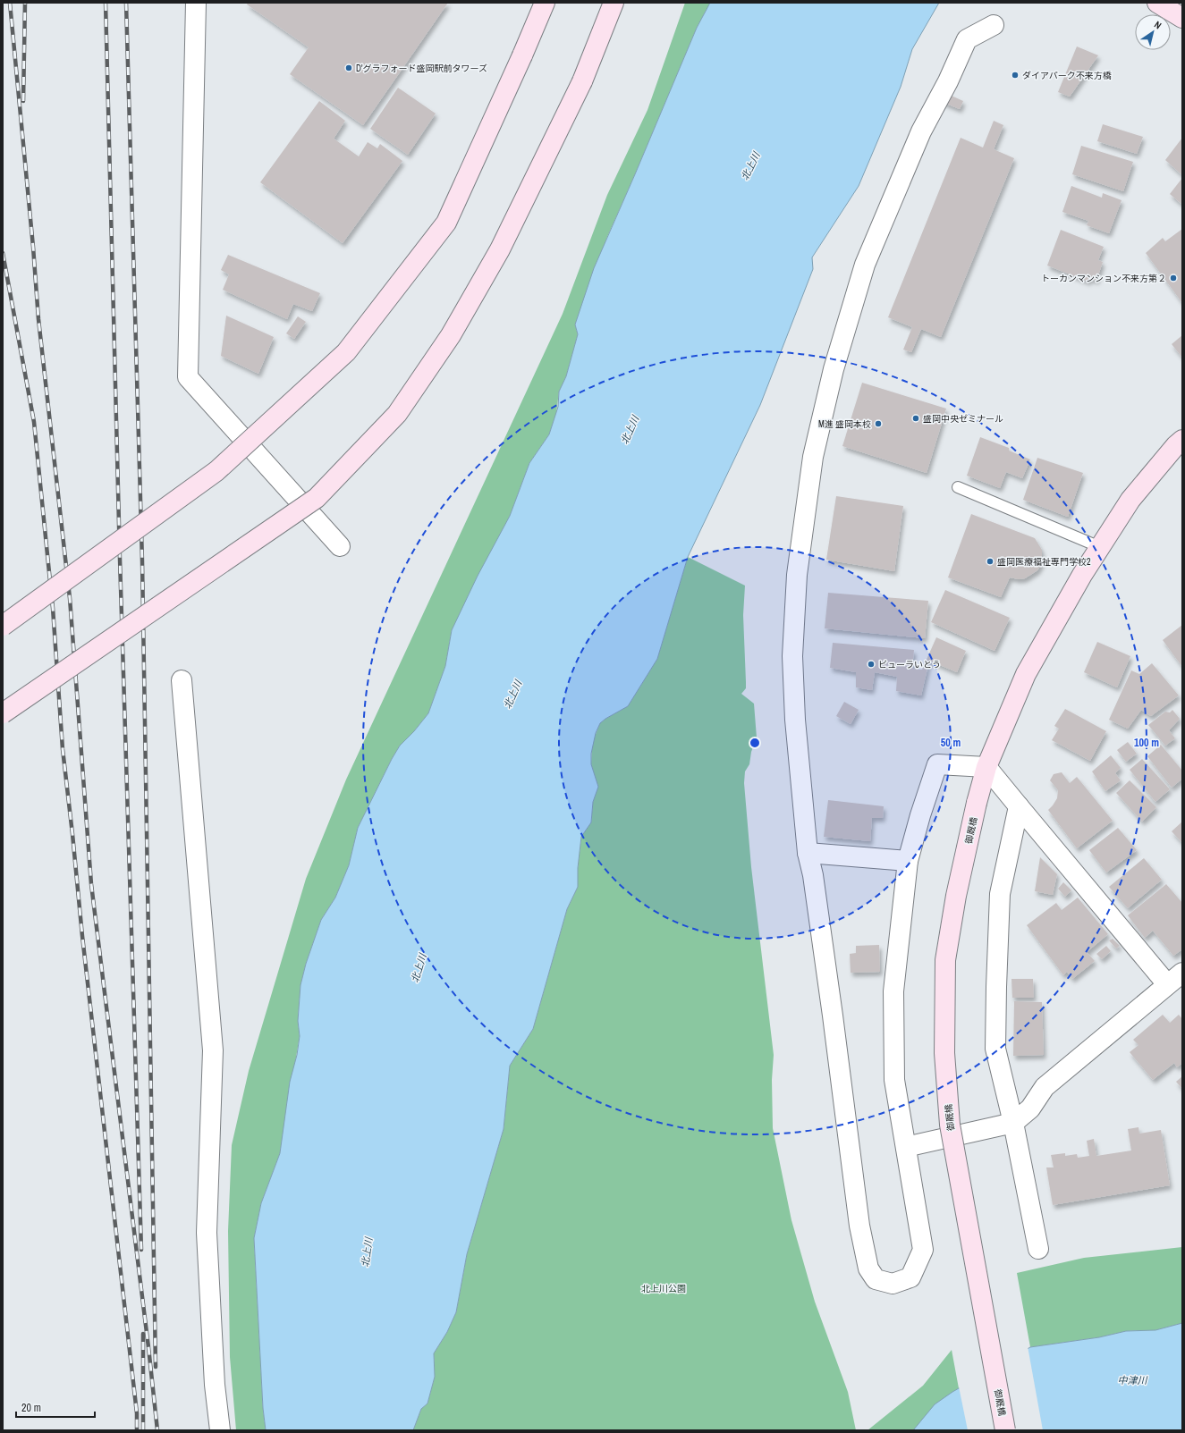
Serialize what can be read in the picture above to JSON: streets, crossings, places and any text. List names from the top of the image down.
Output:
{
  "streets": {
    "street": ["御厩橋"]
  },
  "water": ["北上川", "中津川"],
  "parks": ["北上川公園"],
  "places": [
    "D'グラフォード盛岡駅前タワーズ",
    "ダイアパーク不来方橋",
    "トーカンマンション不来方第２",
    "盛岡中央ゼミナール",
    "M進 盛岡本校",
    "盛岡医療福祉専門学校2",
    "ビューラいとう"
  ],
  "scale_bar": "20 m",
  "north": "top right",
  "rings": ["50 m", "100 m"]
}
